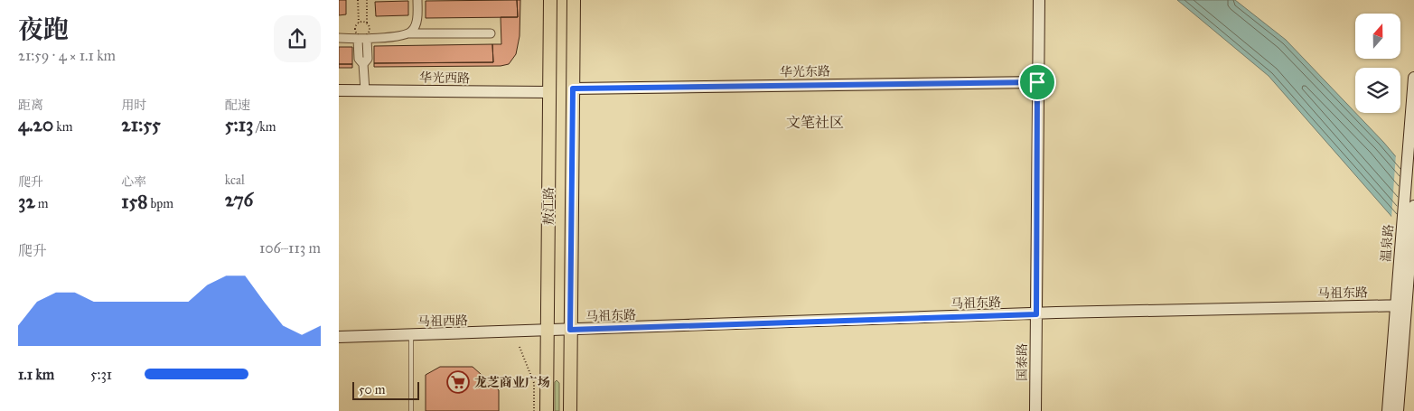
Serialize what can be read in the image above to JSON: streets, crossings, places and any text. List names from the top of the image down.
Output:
{
  "streets": {
    "main road": [
      "华光东路",
      "华光西路",
      "敖江路",
      "温泉路",
      "马祖东路",
      "马祖西路",
      "国泰路"
    ]
  },
  "crossings": [
    ["华光东路", "敖江路"],
    ["华光东路", "国泰路"],
    ["华光西路", "敖江路"],
    ["敖江路", "马祖东路"],
    ["敖江路", "马祖西路"],
    ["温泉路", "马祖东路"],
    ["马祖东路", "马祖西路"],
    ["马祖东路", "国泰路"]
  ],
  "districts": ["文笔社区"],
  "places": {
    "supermarket": ["龙芝商业广场"]
  },
  "scale_bar": "50 m",
  "north": "top",
  "page": {
    "heading": ["夜跑", "21:59 · 4 × 1.1 km"],
    "stats": [
      ["距离", "4.20 km"],
      ["用时", "21:55"],
      ["配速", "5:13 /km"],
      ["爬升", "32 m"],
      ["心率", "158 bpm"],
      ["kcal", "276"]
    ],
    "chart": ["爬升", "106–113 m"],
    "list": [
      {
        "name": "1.1 km",
        "note": "5:31"
      }
    ],
    "scale": "50 m"
  }
}
